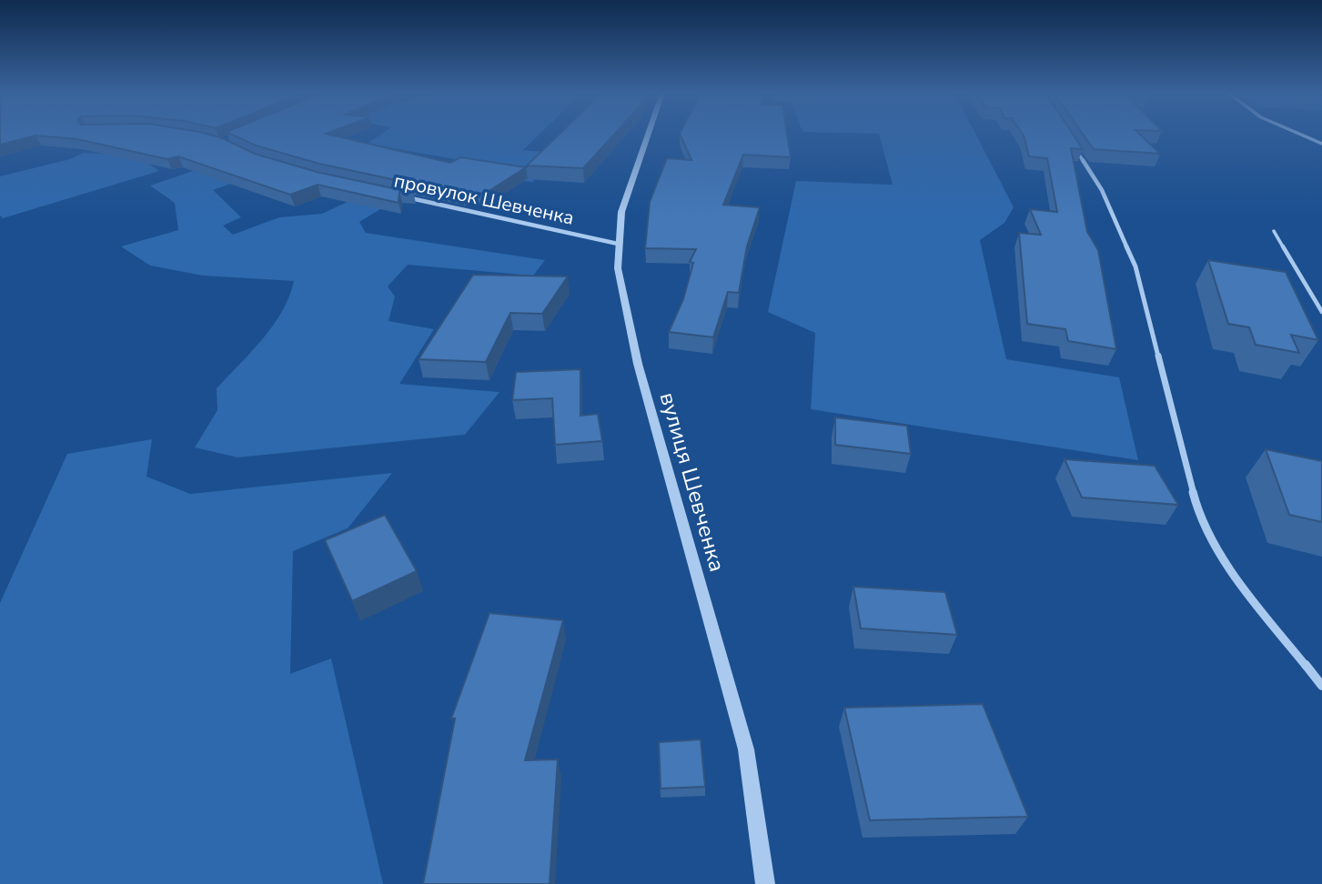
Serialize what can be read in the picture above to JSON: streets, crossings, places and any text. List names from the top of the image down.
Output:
{
  "streets": {
    "street": ["провулок Шевченка", "вулиця Шевченка"]
  },
  "crossings": [
    ["провулок Шевченка", "вулиця Шевченка"]
  ]
}
